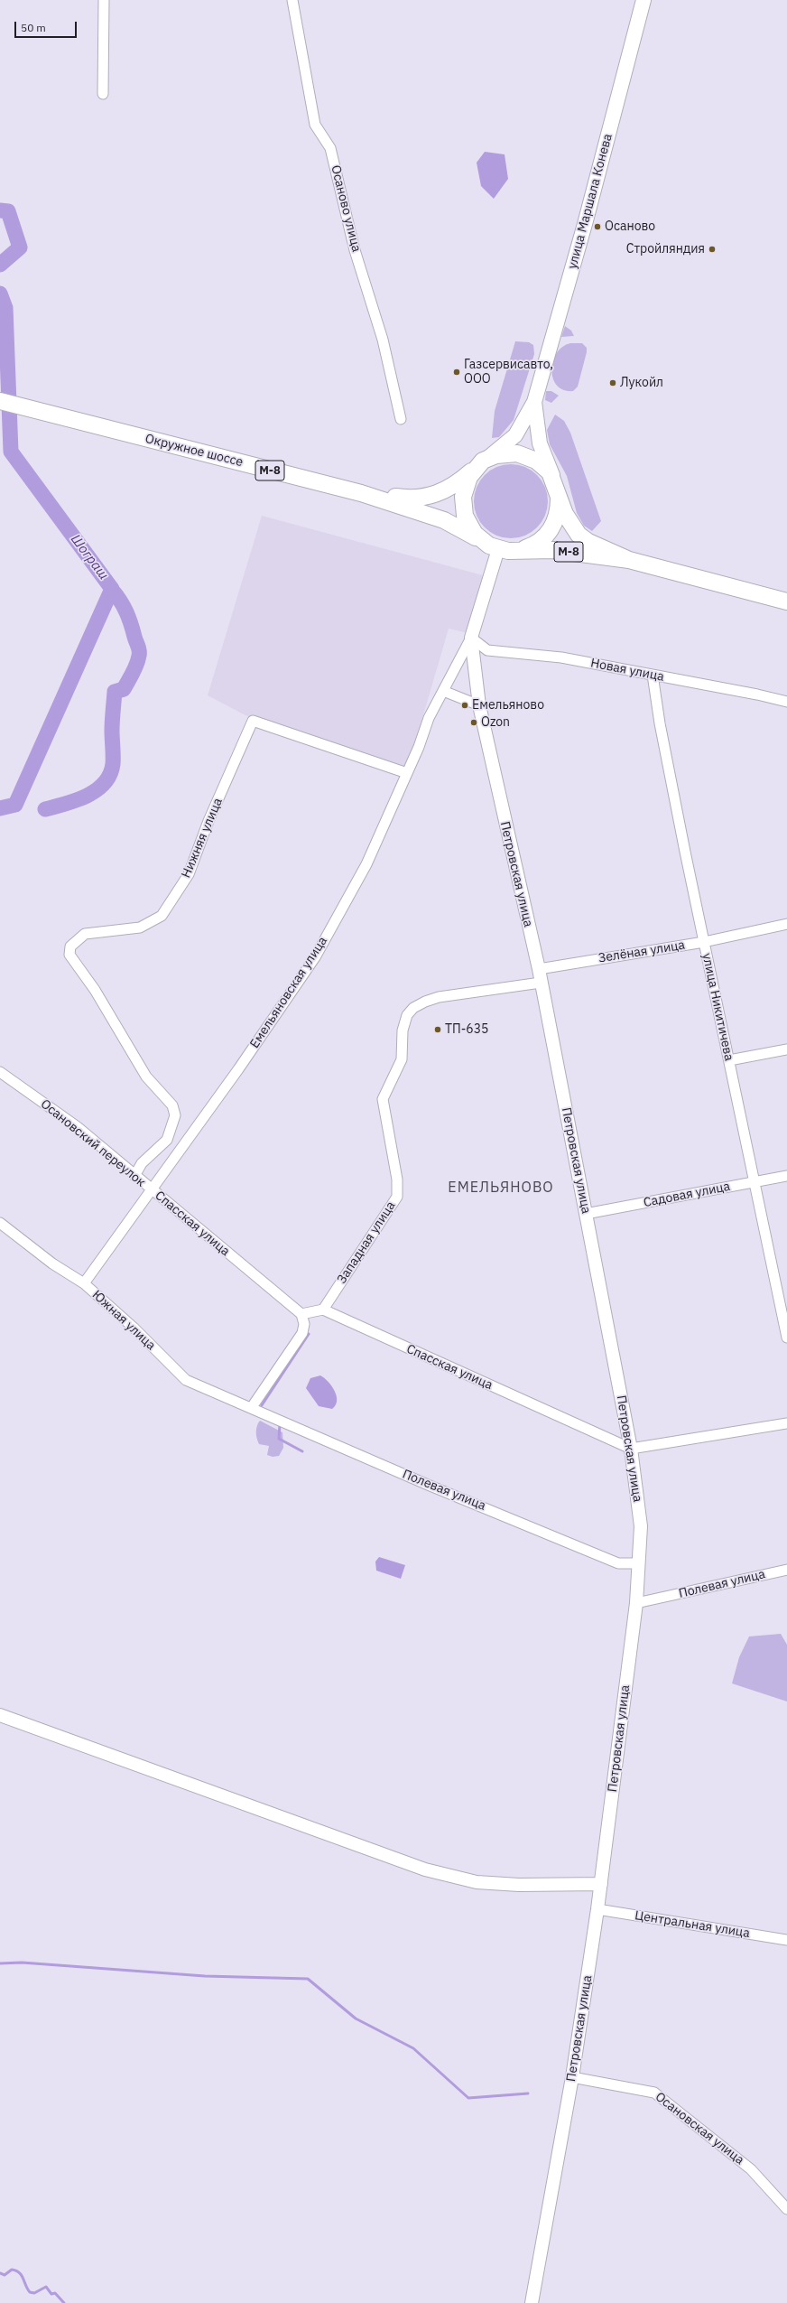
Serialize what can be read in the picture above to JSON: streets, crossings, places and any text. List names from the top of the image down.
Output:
{
  "streets": {
    "main road": ["улица Маршала Конева", "Окружное шоссе", "М-8"],
    "street": [
      "Осаново улица",
      "Новая улица",
      "Нижняя улица",
      "Петровская улица",
      "Зелёная улица",
      "Емельяновская улица",
      "улица Никитичева",
      "Осановский переулок",
      "Садовая улица",
      "Спасская улица",
      "Западная улица",
      "Южная улица",
      "Полевая улица",
      "Центральная улица",
      "Осановская улица"
    ]
  },
  "crossings": [
    ["Окружное шоссе", "М-8"],
    ["Окружное шоссе", "Петровская улица"],
    ["М-8", "Петровская улица"],
    ["Новая улица", "Петровская улица"],
    ["Новая улица", "Емельяновская улица"],
    ["Новая улица", "улица Никитичева"],
    ["Нижняя улица", "Емельяновская улица"],
    ["Нижняя улица", "Осановский переулок"],
    ["Петровская улица", "Зелёная улица"],
    ["Петровская улица", "Емельяновская улица"],
    ["Петровская улица", "Садовая улица"],
    ["Петровская улица", "Спасская улица"],
    ["Петровская улица", "Западная улица"],
    ["Петровская улица", "Полевая улица"],
    ["Петровская улица", "Центральная улица"],
    ["Петровская улица", "Осановская улица"],
    ["Зелёная улица", "улица Никитичева"],
    ["Емельяновская улица", "Осановский переулок"],
    ["Емельяновская улица", "Спасская улица"],
    ["Емельяновская улица", "Южная улица"],
    ["улица Никитичева", "Садовая улица"],
    ["Осановский переулок", "Спасская улица"],
    ["Спасская улица", "Западная улица"],
    ["Южная улица", "Полевая улица"]
  ],
  "districts": ["ЕМЕЛЬЯНОВО"],
  "water": ["Шограш"],
  "places": [
    "Осаново",
    "Стройляндия",
    "Газсервисавто, ООО",
    "Лукойл",
    "Емельяново",
    "Ozon",
    "ТП-635"
  ],
  "scale_bar": "50 m"
}
